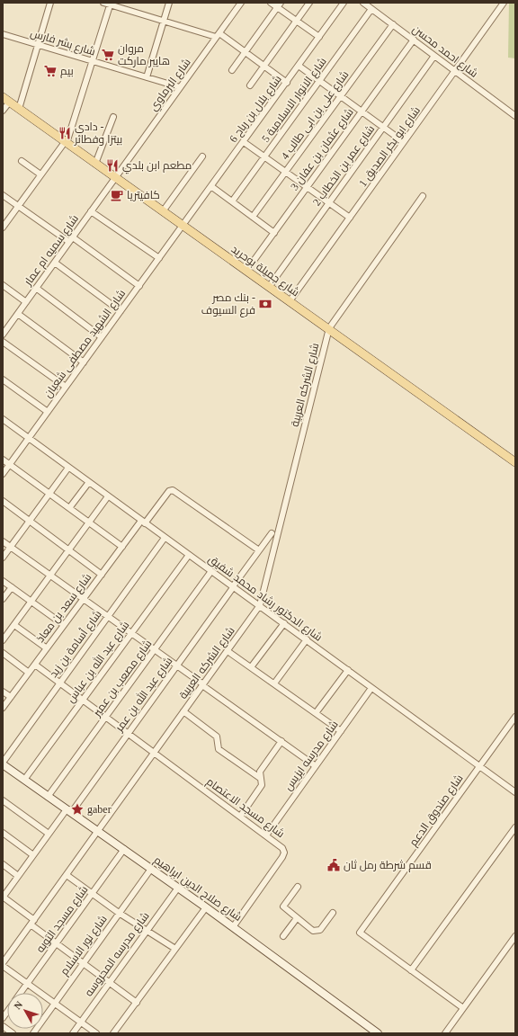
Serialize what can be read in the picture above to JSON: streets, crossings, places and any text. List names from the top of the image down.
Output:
{
  "streets": {
    "main road": ["شارع جميلة بوحريد"],
    "street": [
      "شارع بشر فارس",
      "شارع احمد محسن",
      "شارع البرماوي",
      "شارع الانوار الاسلامية 5",
      "شارع بلال بن رباح 6",
      "شارع على بن ابى طالب 4",
      "شارع ابو بكر الصديق 1",
      "شارع عثمان بن عفان 3",
      "شارع عمر بن الخطاب 2",
      "شارع سميه ام عمار",
      "شارع الشهيد مصطفى شعبان",
      "شارع الشركه العربية",
      "شارع الدكتور رشاد محمد شفيق",
      "شارع سعد بن معاذ",
      "شارع أسامة بن زيد",
      "شارع عبد الله بن عباس",
      "شارع مصعب بن عمير",
      "شارع عبد الله بن عمر",
      "شارع مدرسه ايزيس",
      "شارع مسجد الاعتصام",
      "شارع صندوق الدعم",
      "شارع صلاح الدين ابراهيم",
      "شارع مسجد التوبه",
      "شارع نور الاسلام",
      "شارع مدرسه المحروسه"
    ]
  },
  "crossings": [
    ["شارع بشر فارس", "شارع البرماوي"],
    ["شارع احمد محسن", "شارع الانوار الاسلامية 5"],
    ["شارع احمد محسن", "شارع على بن ابى طالب 4"],
    ["شارع احمد محسن", "شارع ابو بكر الصديق 1"],
    ["شارع احمد محسن", "شارع عثمان بن عفان 3"],
    ["شارع احمد محسن", "شارع عمر بن الخطاب 2"],
    ["شارع البرماوي", "شارع سميه ام عمار"],
    ["شارع البرماوي", "شارع جميلة بوحريد"],
    ["شارع بلال بن رباح 6", "شارع جميلة بوحريد"],
    ["شارع بلال بن رباح 6", "شارع الشهيد مصطفى شعبان"],
    ["شارع ابو بكر الصديق 1", "شارع جميلة بوحريد"],
    ["شارع عثمان بن عفان 3", "شارع جميلة بوحريد"],
    ["شارع عمر بن الخطاب 2", "شارع جميلة بوحريد"],
    ["شارع سميه ام عمار", "شارع جميلة بوحريد"],
    ["شارع جميلة بوحريد", "شارع الشهيد مصطفى شعبان"],
    ["شارع جميلة بوحريد", "شارع الشركه العربية"],
    ["شارع الشهيد مصطفى شعبان", "شارع الدكتور رشاد محمد شفيق"],
    ["شارع الشركه العربية", "شارع الدكتور رشاد محمد شفيق"],
    ["شارع الشركه العربية", "شارع مسجد الاعتصام"],
    ["شارع الشركه العربية", "شارع صلاح الدين ابراهيم"],
    ["شارع الدكتور رشاد محمد شفيق", "شارع سعد بن معاذ"],
    ["شارع الدكتور رشاد محمد شفيق", "شارع أسامة بن زيد"],
    ["شارع الدكتور رشاد محمد شفيق", "شارع عبد الله بن عباس"],
    ["شارع الدكتور رشاد محمد شفيق", "شارع مصعب بن عمير"],
    ["شارع الدكتور رشاد محمد شفيق", "شارع عبد الله بن عمر"],
    ["شارع الدكتور رشاد محمد شفيق", "شارع مدرسه ايزيس"],
    ["شارع الدكتور رشاد محمد شفيق", "شارع صندوق الدعم"],
    ["شارع سعد بن معاذ", "شارع عبد الله بن عمر"],
    ["شارع سعد بن معاذ", "شارع مسجد الاعتصام"],
    ["شارع أسامة بن زيد", "شارع مسجد الاعتصام"],
    ["شارع أسامة بن زيد", "شارع صلاح الدين ابراهيم"],
    ["شارع عبد الله بن عباس", "شارع مسجد الاعتصام"],
    ["شارع عبد الله بن عباس", "شارع صلاح الدين ابراهيم"],
    ["شارع مصعب بن عمير", "شارع مسجد الاعتصام"],
    ["شارع مصعب بن عمير", "شارع صلاح الدين ابراهيم"],
    ["شارع عبد الله بن عمر", "شارع مسجد الاعتصام"],
    ["شارع عبد الله بن عمر", "شارع صلاح الدين ابراهيم"],
    ["شارع مدرسه ايزيس", "شارع مسجد الاعتصام"],
    ["شارع مسجد الاعتصام", "شارع صلاح الدين ابراهيم"],
    ["شارع صلاح الدين ابراهيم", "شارع مسجد التوبه"],
    ["شارع صلاح الدين ابراهيم", "شارع نور الاسلام"],
    ["شارع صلاح الدين ابراهيم", "شارع مدرسه المحروسه"]
  ],
  "places": {
    "supermarket": ["مروان هايبر ماركت", "بيم"],
    "restaurant": ["دادي - بيتزا وفطائر", "مطعم ابن بلدي"],
    "cafe": ["كافيتريا"],
    "bank": ["بنك مصر - فرع السيوف"],
    "place": ["gaber"],
    "public building": ["قسم شرطة رمل ثان"]
  },
  "north": "top left"
}
